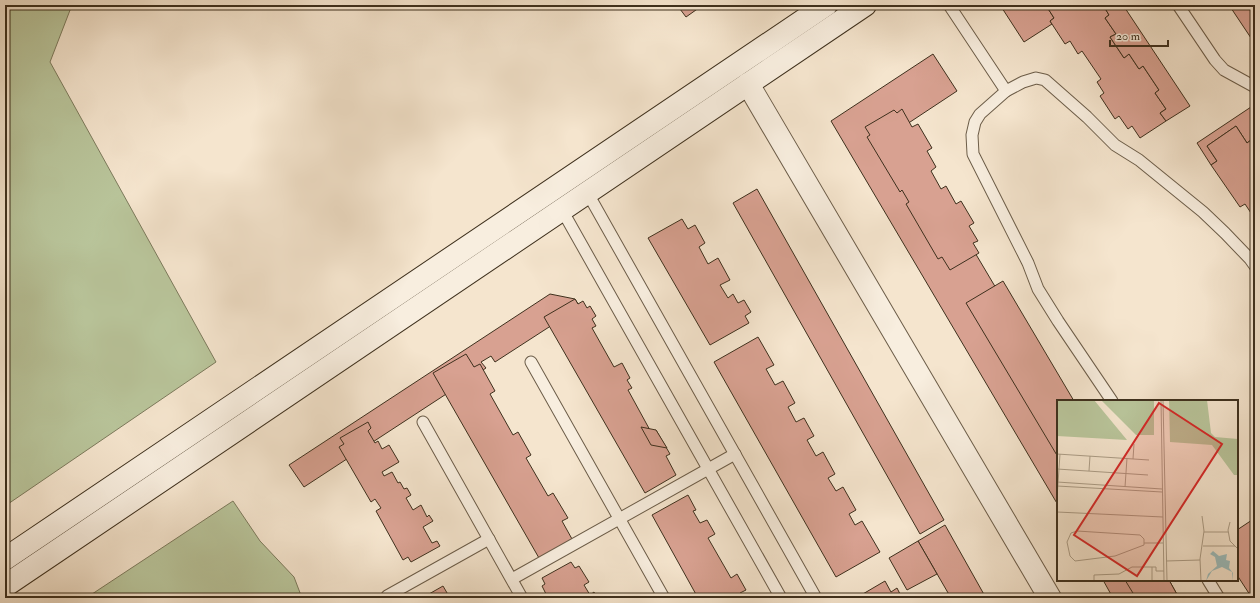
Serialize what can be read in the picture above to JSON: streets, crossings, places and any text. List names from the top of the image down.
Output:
{
  "scale_bar": "20 m"
}
